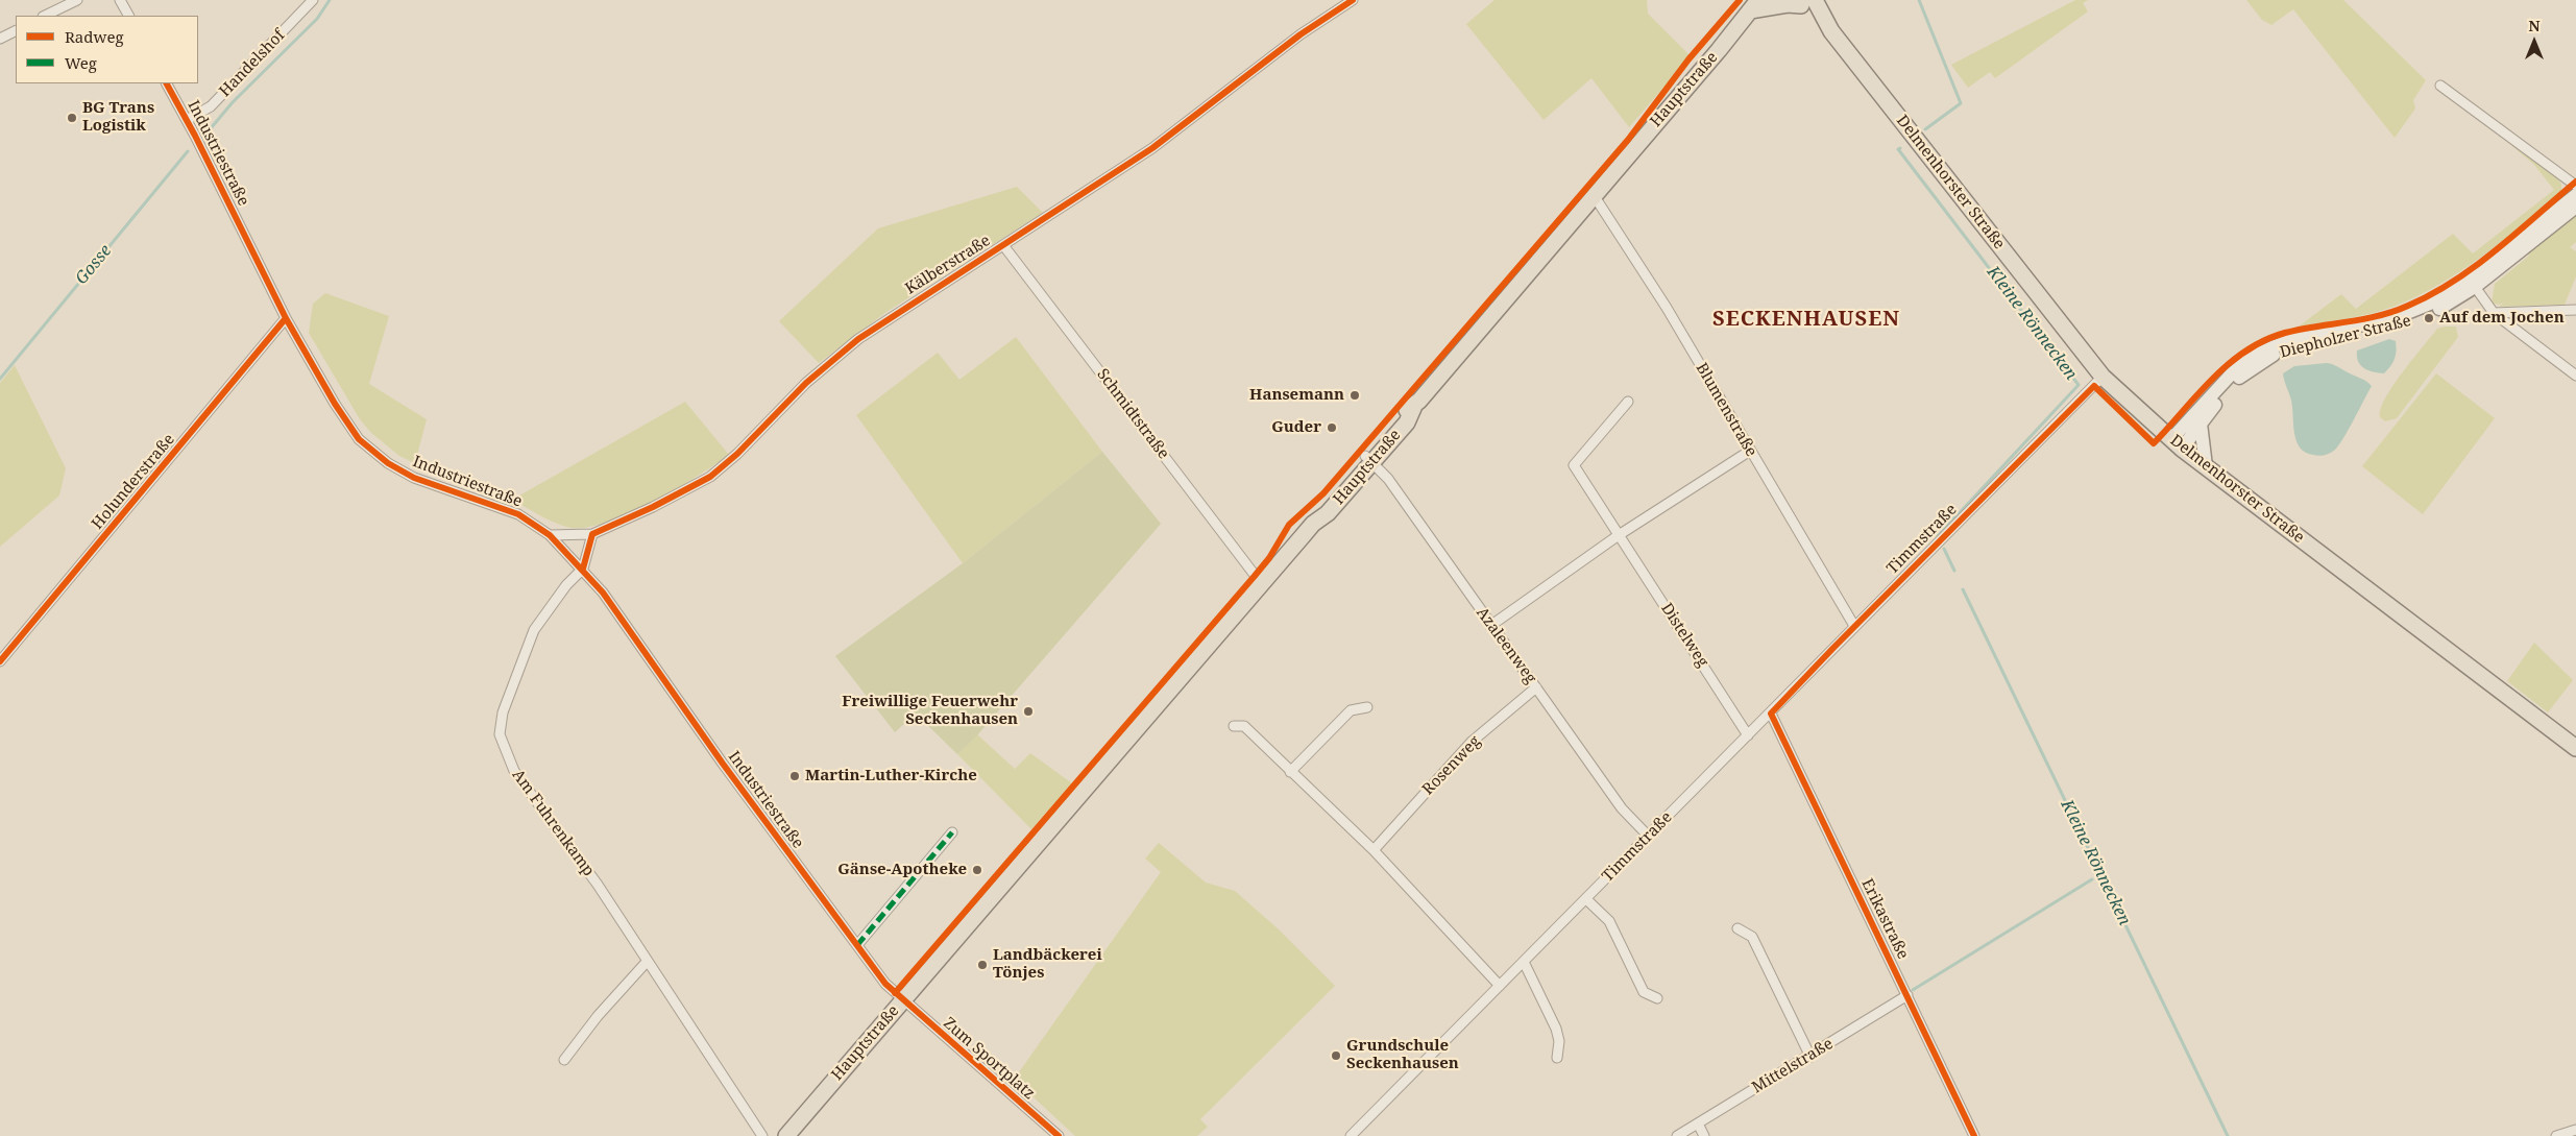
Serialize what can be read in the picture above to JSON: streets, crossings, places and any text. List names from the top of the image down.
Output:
{
  "streets": {
    "main road": ["Hauptstraße", "Delmenhorster Straße"],
    "street": [
      "Handelshof",
      "Industriestraße",
      "Kälberstraße",
      "Diepholzer Straße",
      "Blumenstraße",
      "Schmidtstraße",
      "Holunderstraße",
      "Timmstraße",
      "Distelweg",
      "Azaleenweg",
      "Rosenweg",
      "Am Fuhrenkamp",
      "Erikastraße",
      "Zum Sportplatz",
      "Mittelstraße"
    ]
  },
  "crossings": [
    ["Handelshof", "Industriestraße"],
    ["Hauptstraße", "Industriestraße"],
    ["Hauptstraße", "Blumenstraße"],
    ["Hauptstraße", "Schmidtstraße"],
    ["Hauptstraße", "Azaleenweg"],
    ["Hauptstraße", "Zum Sportplatz"],
    ["Industriestraße", "Kälberstraße"],
    ["Industriestraße", "Holunderstraße"],
    ["Industriestraße", "Am Fuhrenkamp"],
    ["Industriestraße", "Zum Sportplatz"],
    ["Delmenhorster Straße", "Diepholzer Straße"],
    ["Delmenhorster Straße", "Timmstraße"],
    ["Kälberstraße", "Schmidtstraße"],
    ["Blumenstraße", "Timmstraße"],
    ["Timmstraße", "Distelweg"],
    ["Timmstraße", "Azaleenweg"],
    ["Timmstraße", "Erikastraße"],
    ["Azaleenweg", "Rosenweg"],
    ["Erikastraße", "Mittelstraße"]
  ],
  "districts": ["SECKENHAUSEN"],
  "water": ["Gosse", "Kleine Rönnecken"],
  "places": [
    "BG Trans Logistik",
    "Auf dem Jochen",
    "Hansemann",
    "Guder",
    "Freiwillige Feuerwehr Seckenhausen",
    "Martin-Luther-Kirche",
    "Gänse-Apotheke",
    "Landbäckerei Tönjes",
    "Grundschule Seckenhausen"
  ],
  "legend": ["Radweg", "Weg"],
  "north": "top"
}
